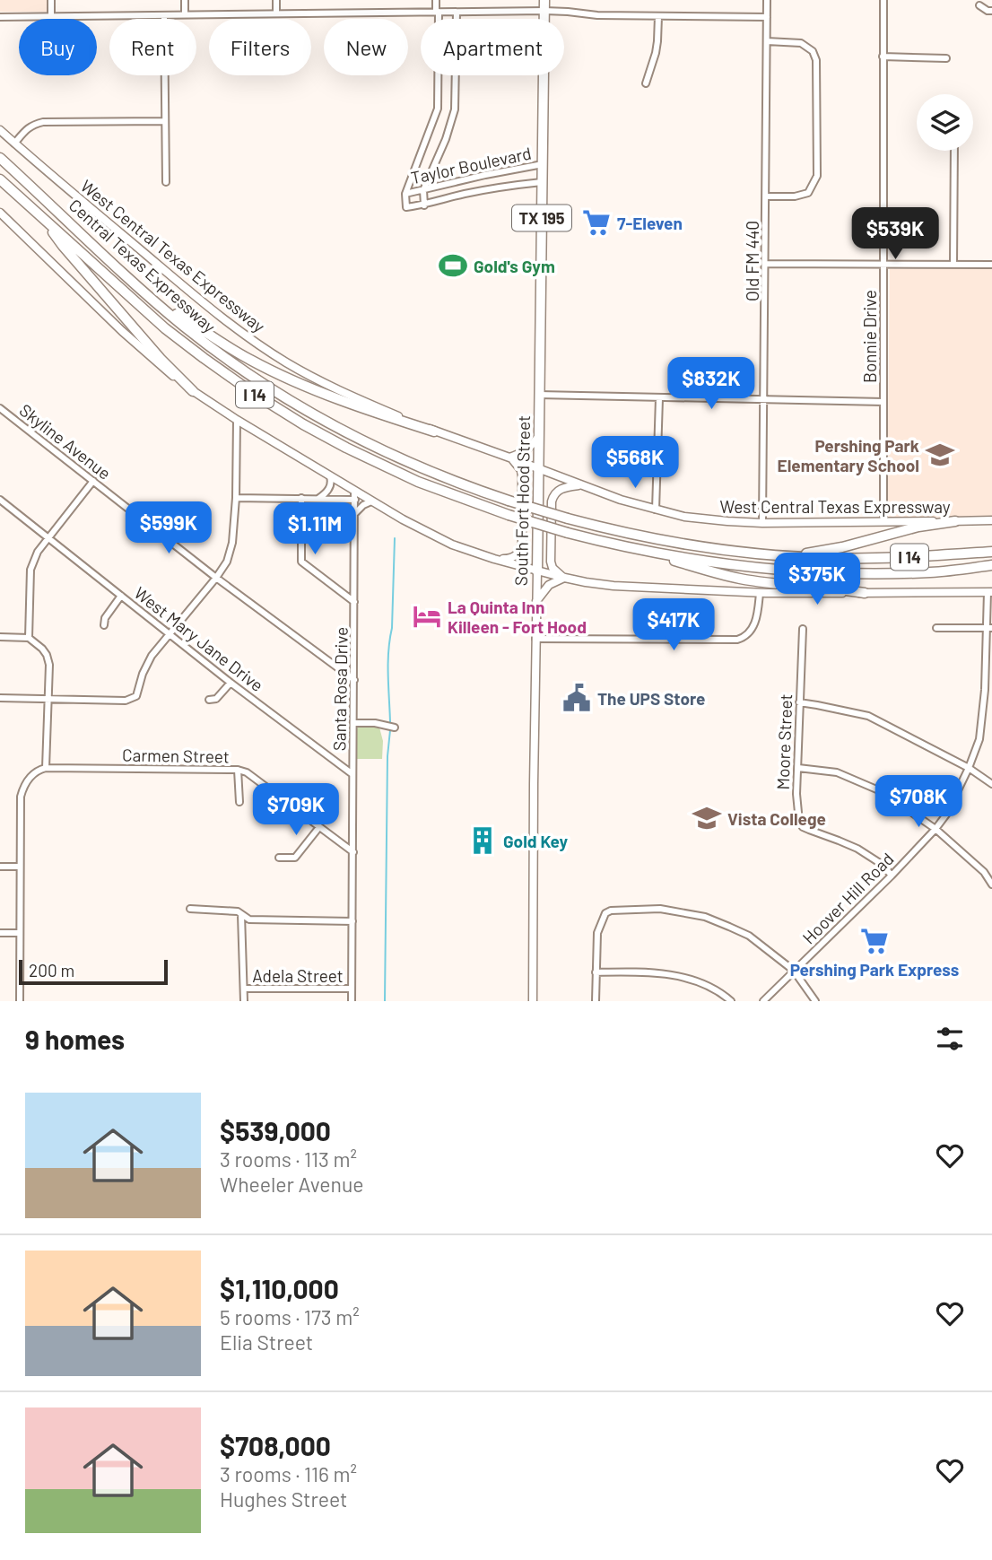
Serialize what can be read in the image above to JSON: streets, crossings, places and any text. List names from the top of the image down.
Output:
{
  "streets": {
    "highway": [
      "TX 195",
      "Central Texas Expressway",
      "I 14",
      "South Fort Hood Street"
    ],
    "main road": ["West Central Texas Expressway"],
    "street": [
      "Taylor Boulevard",
      "Old FM 440",
      "Bonnie Drive",
      "Skyline Avenue",
      "West Mary Jane Drive",
      "Santa Rosa Drive",
      "Moore Street",
      "Carmen Street",
      "Hoover Hill Road",
      "Adela Street"
    ]
  },
  "crossings": [
    ["Taylor Boulevard", "South Fort Hood Street"],
    ["West Central Texas Expressway", "Old FM 440"],
    ["West Central Texas Expressway", "Bonnie Drive"],
    ["West Central Texas Expressway", "South Fort Hood Street"],
    ["Skyline Avenue", "Santa Rosa Drive"],
    ["West Mary Jane Drive", "Santa Rosa Drive"],
    ["Santa Rosa Drive", "Carmen Street"],
    ["Santa Rosa Drive", "Adela Street"],
    ["Moore Street", "Hoover Hill Road"]
  ],
  "places": {
    "supermarket": ["7-Eleven", "Pershing Park Express"],
    "sports": ["Gold's Gym"],
    "school or university": ["Pershing Park Elementary School", "Vista College"],
    "hotel": ["La Quinta Inn Killeen - Fort Hood"],
    "public building": ["The UPS Store"],
    "building": ["Gold Key"]
  },
  "scale_bar": "200 m",
  "page": {
    "chip": [
      "Buy",
      "Rent",
      "Filters",
      "New",
      "Apartment"
    ],
    "price": [
      "$539K",
      "$832K",
      "$568K",
      "$599K",
      "$1.11M",
      "$375K",
      "$417K",
      "$708K",
      "$709K"
    ],
    "scale": "200 m",
    "heading": "9 homes",
    "list": [
      {
        "name": "$539,000",
        "note": "3 rooms · 113 m² · Wheeler Avenue"
      },
      {
        "name": "$1,110,000",
        "note": "5 rooms · 173 m² · Elia Street"
      },
      {
        "name": "$708,000",
        "note": "3 rooms · 116 m² · Hughes Street"
      }
    ]
  }
}
